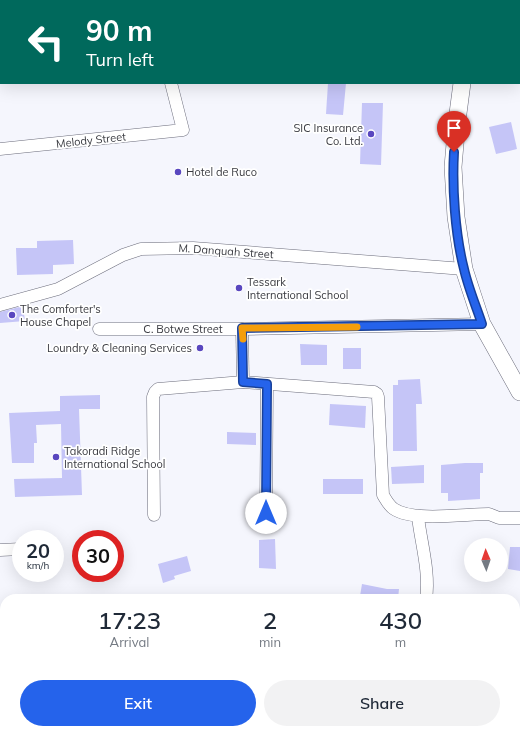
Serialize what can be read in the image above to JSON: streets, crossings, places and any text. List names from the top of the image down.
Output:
{
  "streets": {
    "street": ["Melody Street", "M. Danquah Street", "C. Botwe Street"]
  },
  "places": [
    "SIC Insurance Co. Ltd.",
    "Hotel de Ruco",
    "Tessark International School",
    "The Comforter's House Chapel",
    "Loundry & Cleaning Services",
    "Takoradi Ridge International School"
  ],
  "north": "top",
  "page": {
    "turn": ["90 m", "Turn left"],
    "speed": "20 km/h",
    "limit": "30",
    "eta": [
      "17:23",
      "Arrival",
      "2",
      "min",
      "430",
      "m"
    ],
    "buttons": ["Exit", "Share"]
  }
}
